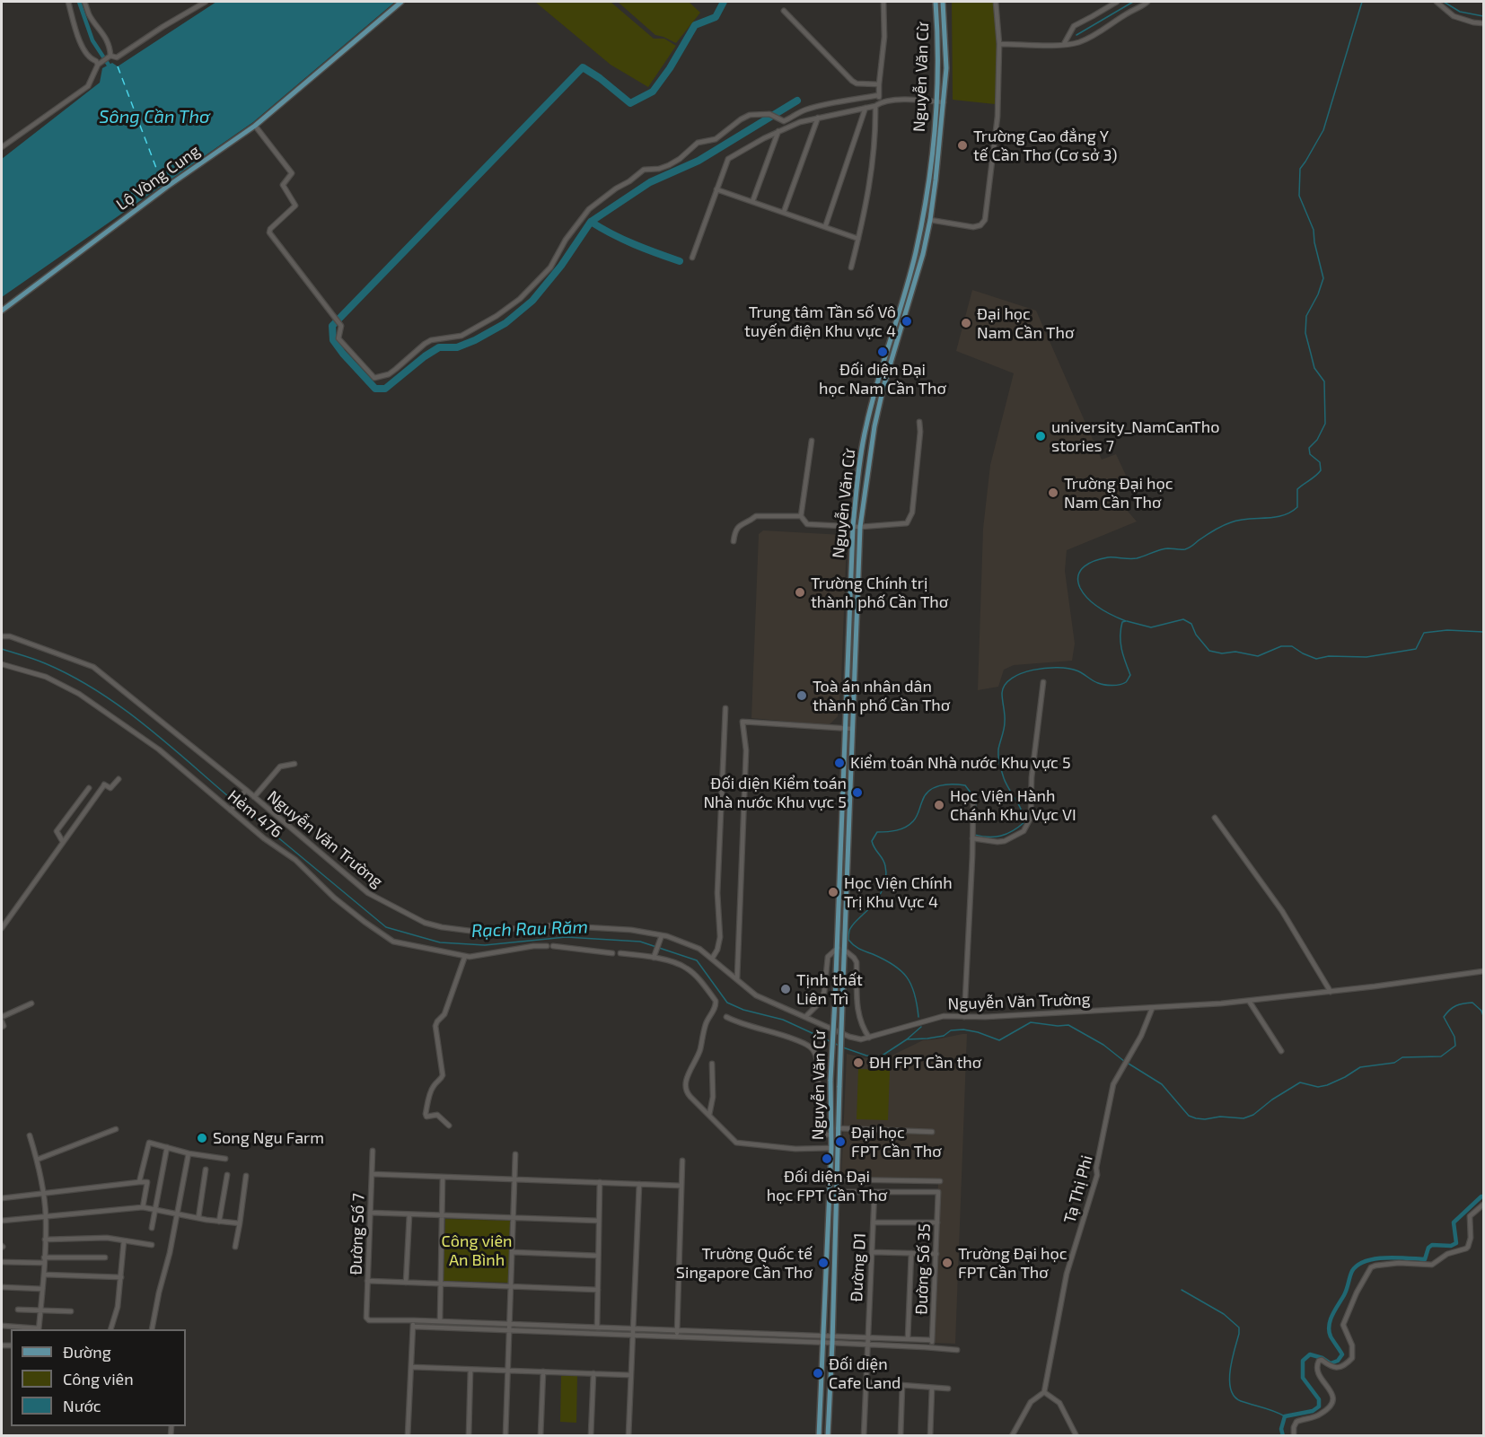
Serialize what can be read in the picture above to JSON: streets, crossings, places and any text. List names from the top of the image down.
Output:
{
  "streets": {
    "main road": ["Nguyễn Văn Cừ", "Lộ Vòng Cung"],
    "street": [
      "Hẻm 476",
      "Nguyễn Văn Trường",
      "Tạ Thị Phi",
      "Đường Số 7",
      "Đường D1",
      "Đường Số 35"
    ]
  },
  "crossings": [
    ["Nguyễn Văn Trường", "Tạ Thị Phi"],
    ["Đường D1", "Đường Số 35"]
  ],
  "water": ["Sông Cần Thơ", "Rạch Rau Răm"],
  "parks": ["Công viên An Bình"],
  "places": [
    "Trường Cao đẳng Y tế Cần Thơ (Cơ sở 3)",
    "Trung tâm Tần số Vô tuyến điện Khu vực 4",
    "Đại học Nam Cần Thơ",
    "Đối diện Đại học Nam Cần Thơ",
    "university_NamCanTho stories 7",
    "Trường Đại học Nam Cần Thơ",
    "Trường Chính trị thành phố Cần Thơ",
    "Toà án nhân dân thành phố Cần Thơ",
    "Kiểm toán Nhà nước Khu vực 5",
    "Đối diện Kiểm toán Nhà nước Khu vực 5",
    "Học Viện Hành Chánh Khu Vực VI",
    "Học Viện Chính Trị Khu Vực 4",
    "Tịnh thất Liên Trì",
    "ĐH FPT Cần thơ",
    "Song Ngu Farm",
    "Đại học FPT Cần Thơ",
    "Đối diện Đại học FPT Cần Thơ",
    "Trường Quốc tế Singapore Cần Thơ",
    "Trường Đại học FPT Cần Thơ",
    "Đối diện Cafe Land"
  ],
  "legend": ["Đường", "Công viên", "Nước"]
}
